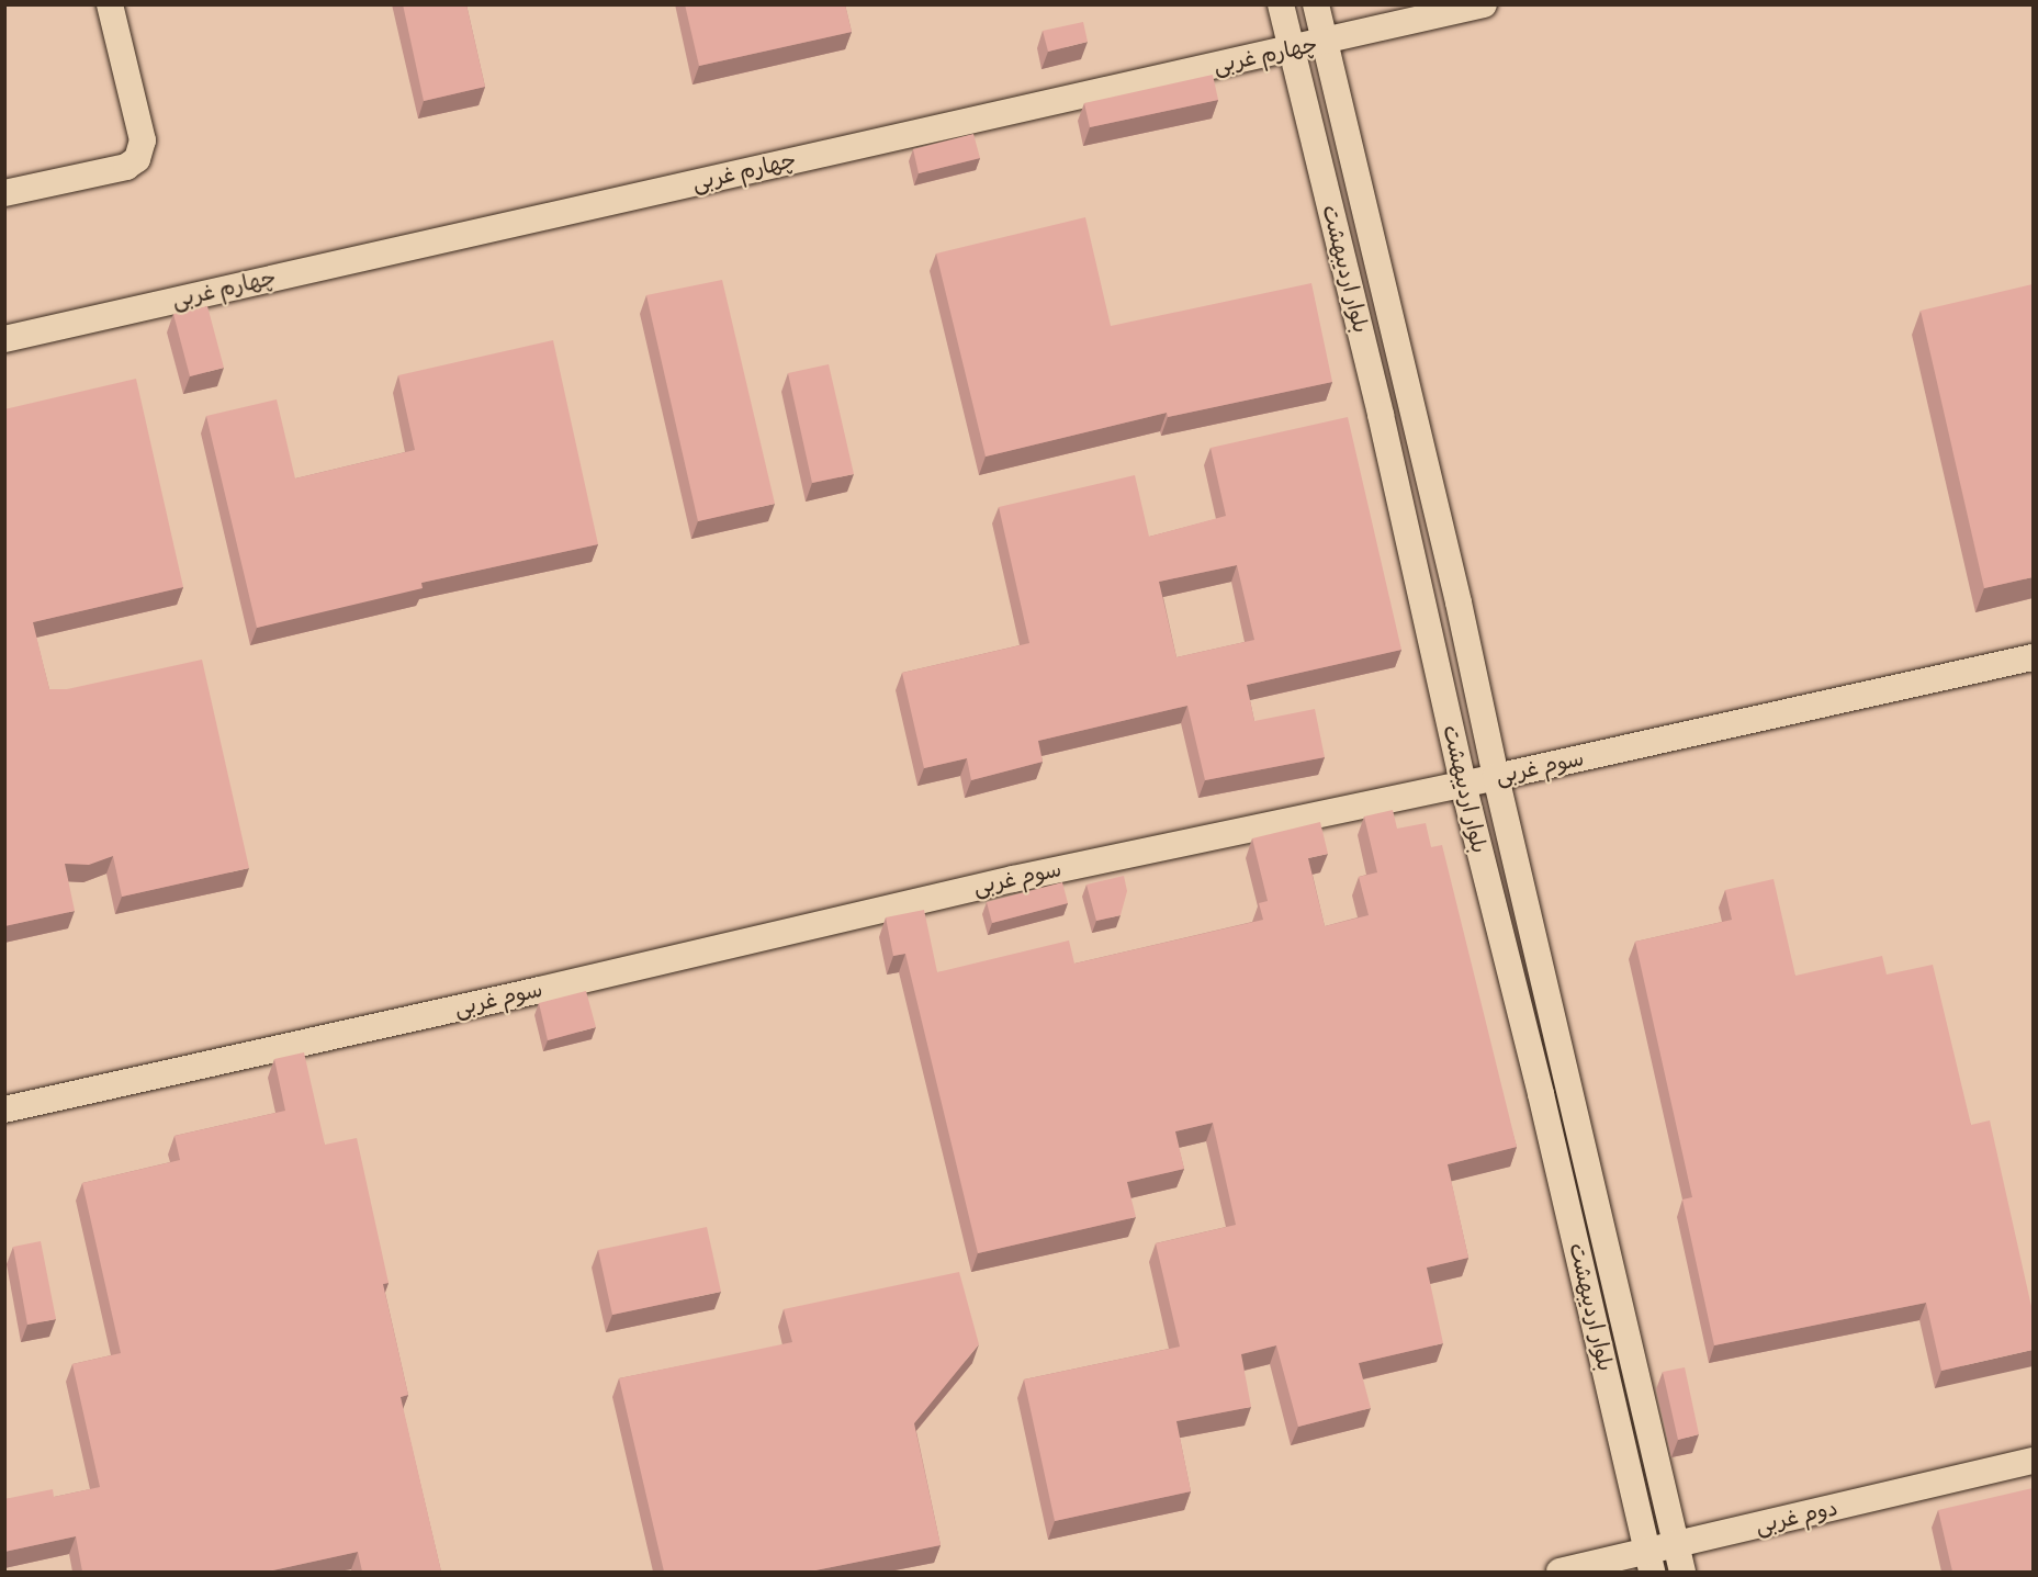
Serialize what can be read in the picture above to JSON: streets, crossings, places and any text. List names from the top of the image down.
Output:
{
  "streets": {
    "street": [
      "چهارم غربی",
      "بلوار اردیبهشت",
      "سوم غربی",
      "دوم غربی"
    ]
  },
  "crossings": [
    ["چهارم غربی", "بلوار اردیبهشت"],
    ["بلوار اردیبهشت", "سوم غربی"],
    ["بلوار اردیبهشت", "دوم غربی"]
  ]
}
